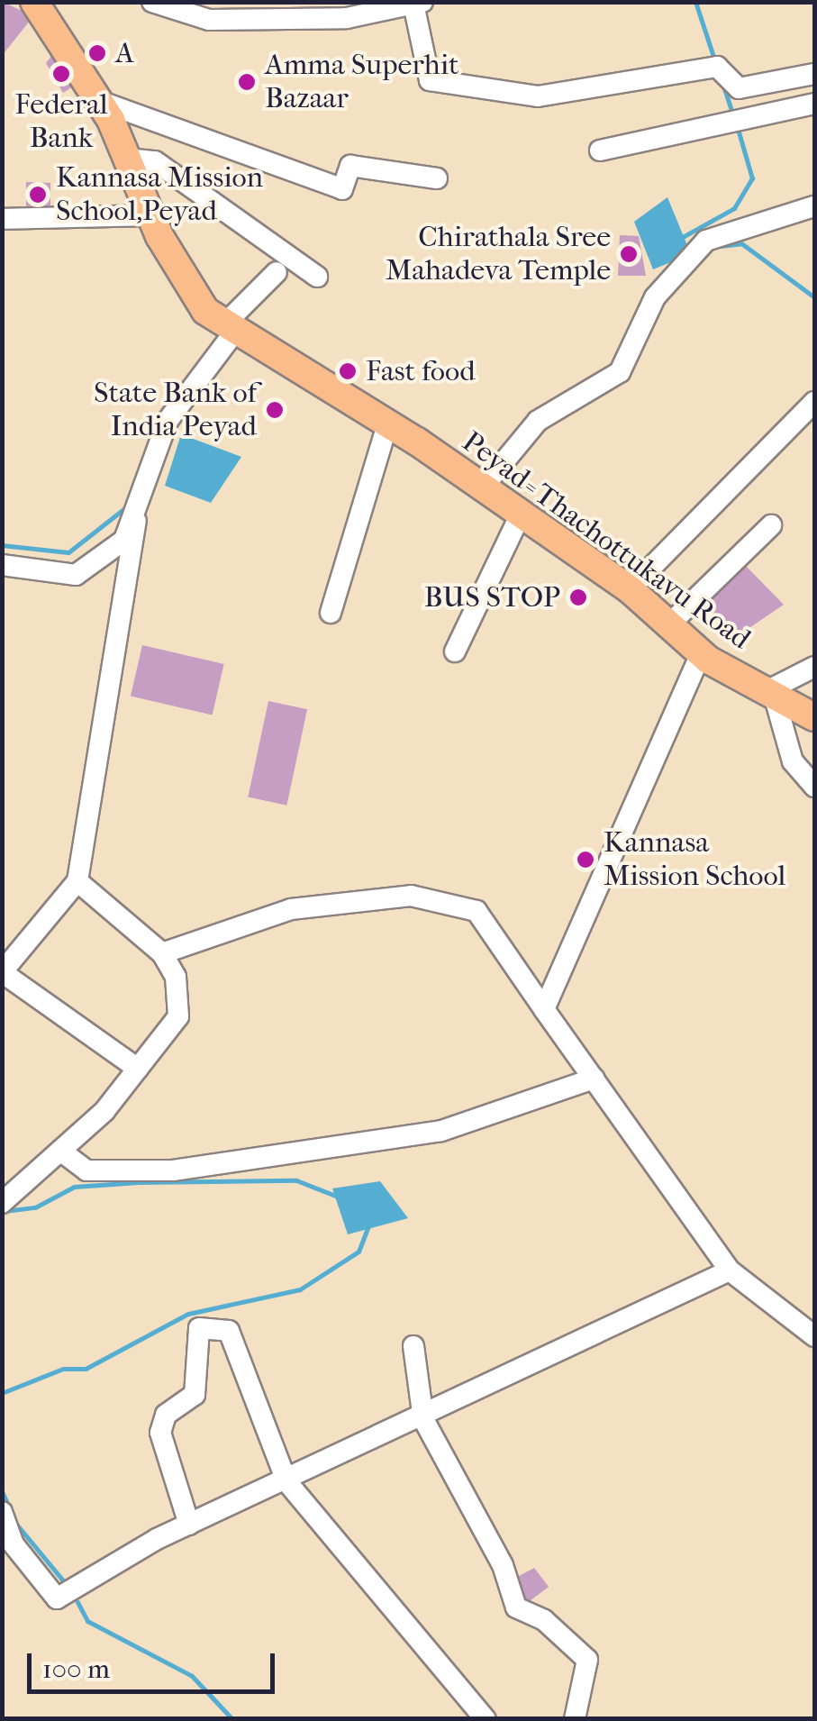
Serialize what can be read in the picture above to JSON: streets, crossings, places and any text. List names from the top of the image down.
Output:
{
  "streets": {
    "main road": ["Peyad=Thachottukavu Road"]
  },
  "places": [
    "A",
    "Federal Bank",
    "Amma Superhit Bazaar",
    "Kannasa Mission School,Peyad",
    "Chirathala Sree Mahadeva Temple",
    "Fast food",
    "State Bank of India Peyad",
    "BUS STOP",
    "Kannasa Mission School"
  ],
  "scale_bar": "100 m"
}
